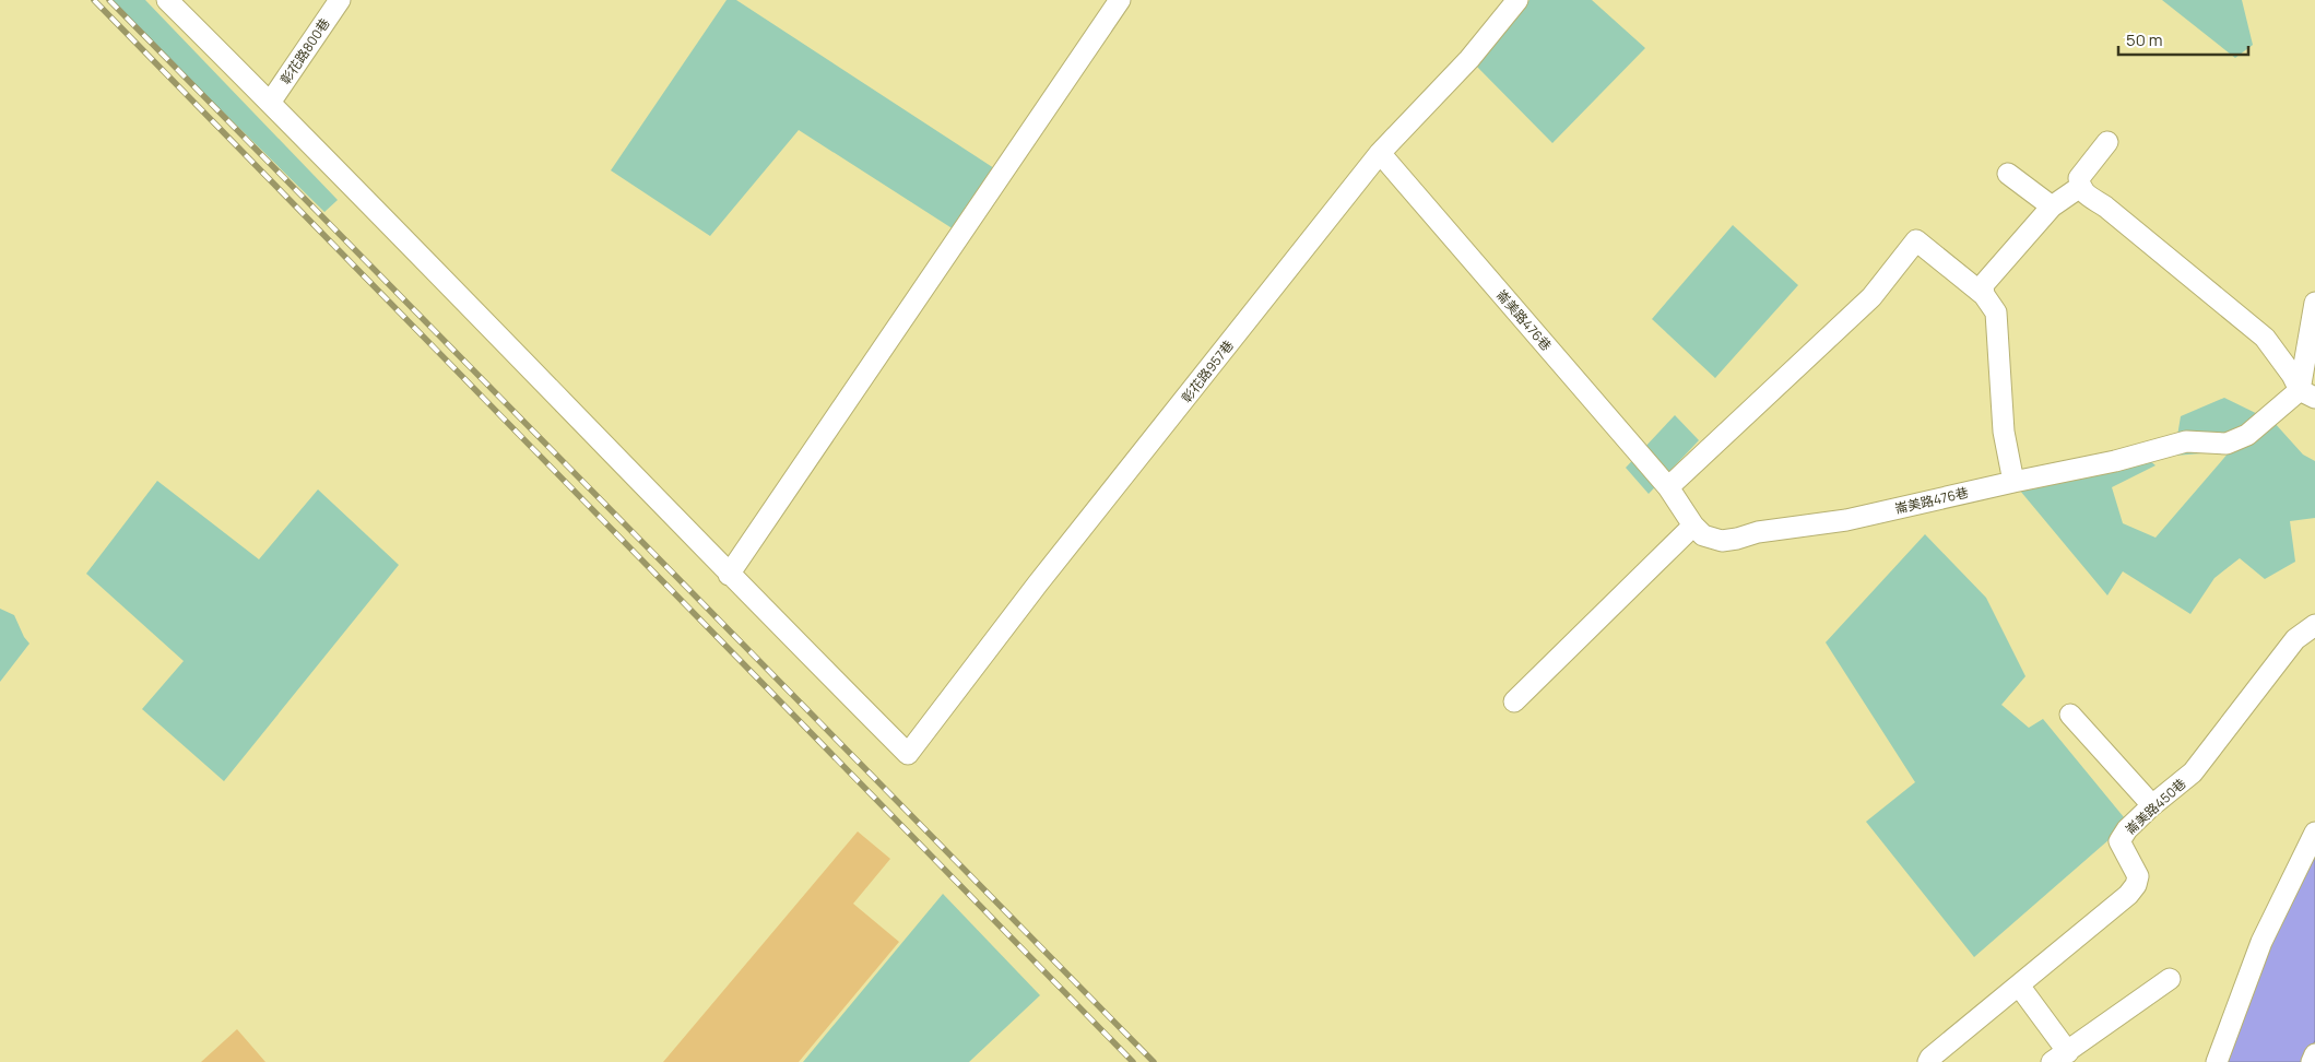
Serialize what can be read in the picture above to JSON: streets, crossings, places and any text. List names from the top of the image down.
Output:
{
  "streets": {
    "street": [
      "彰花路800巷",
      "崙美路476巷",
      "彰花路957巷",
      "崙美路450巷"
    ]
  },
  "crossings": [
    ["崙美路476巷", "彰花路957巷"]
  ],
  "scale_bar": "50 m"
}
